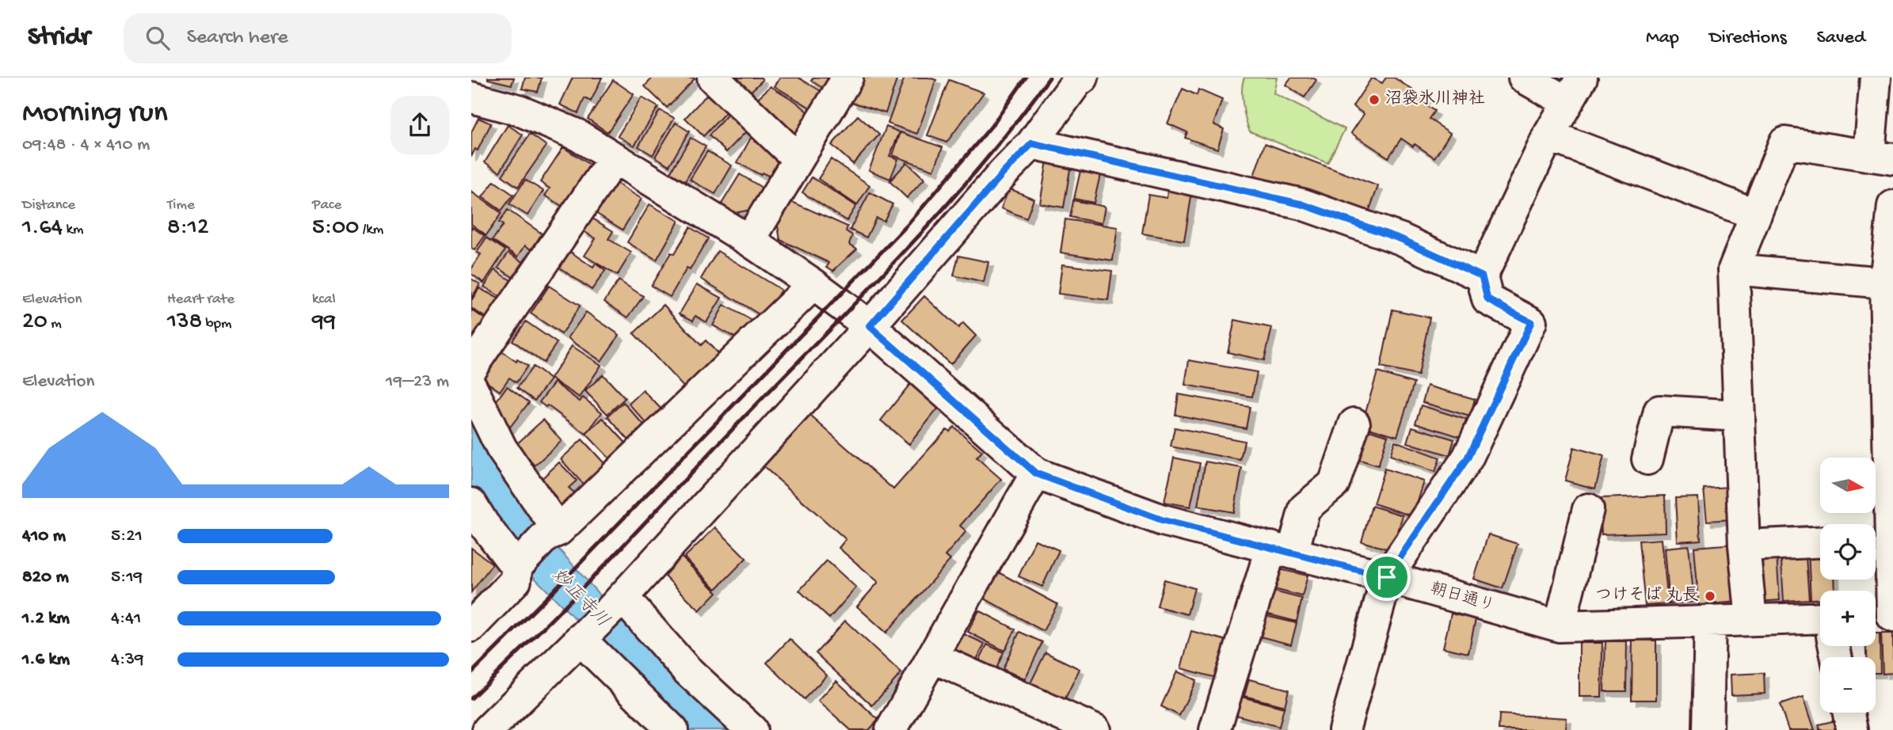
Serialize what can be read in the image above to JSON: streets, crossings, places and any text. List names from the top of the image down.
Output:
{
  "streets": {
    "street": ["朝日通り"]
  },
  "water": ["妙正寺川"],
  "places": ["沼袋氷川神社", "つけそば 丸長"],
  "north": "right",
  "page": {
    "header": "Stridr",
    "search": "Search here",
    "nav": ["Map", "Directions", "Saved"],
    "heading": ["Morning run", "09:48 · 4 × 410 m"],
    "stats": [
      ["Distance", "1.64 km"],
      ["Time", "8:12"],
      ["Pace", "5:00 /km"],
      ["Elevation", "20 m"],
      ["Heart rate", "138 bpm"],
      ["kcal", "99"]
    ],
    "chart": ["Elevation", "19–23 m"],
    "map_buttons": ["+", "−"],
    "list": [
      {
        "name": "410 m",
        "note": "5:21"
      },
      {
        "name": "820 m",
        "note": "5:19"
      },
      {
        "name": "1.2 km",
        "note": "4:41"
      },
      {
        "name": "1.6 km",
        "note": "4:39"
      }
    ]
  }
}
